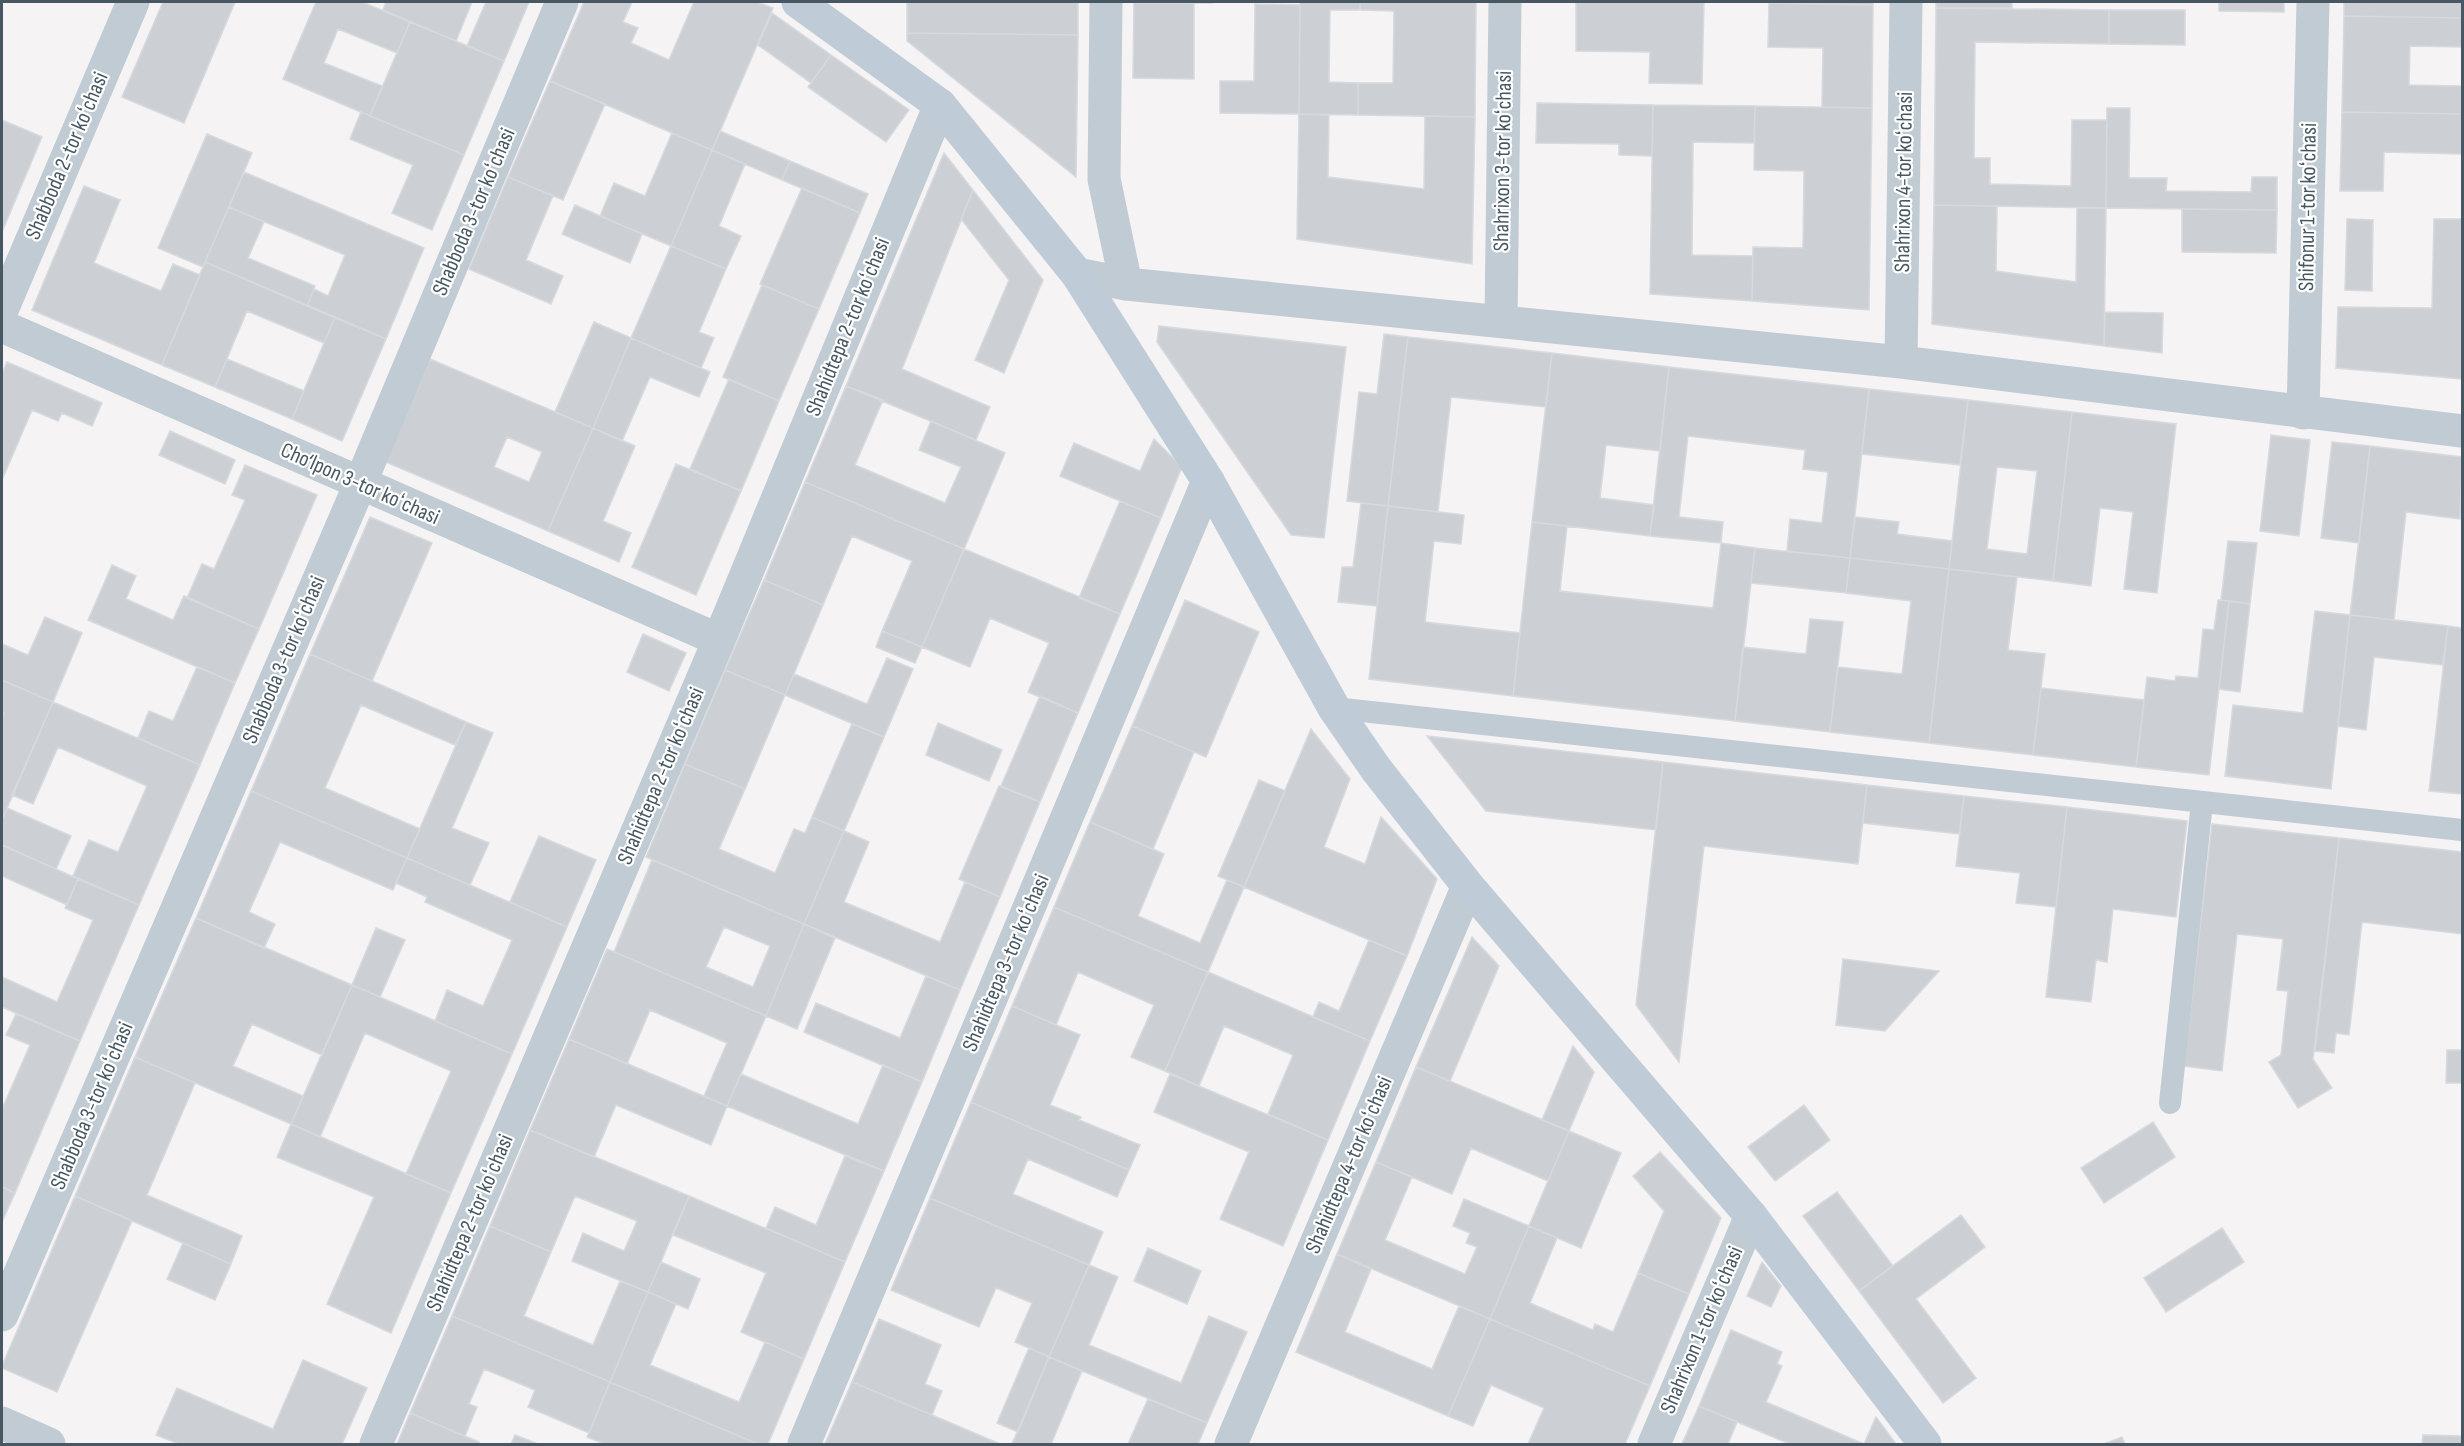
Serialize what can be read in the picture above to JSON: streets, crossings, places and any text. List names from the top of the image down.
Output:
{
  "streets": {
    "street": [
      "Shabboda 2-tor koʻchasi",
      "Shahrixon 3-tor koʻchasi",
      "Shahrixon 4-tor koʻchasi",
      "Shifonur 1-tor koʻchasi",
      "Shabboda 3-tor koʻchasi",
      "Shahidtepa 2-tor koʻchasi",
      "Cho‘lpon 3-tor koʻchasi",
      "Shahidtepa 3-tor koʻchasi",
      "Shahidtepa 4-tor koʻchasi",
      "Shahrixon 1-tor koʻchasi"
    ]
  },
  "crossings": [
    ["Shabboda 3-tor koʻchasi", "Cho‘lpon 3-tor koʻchasi"],
    ["Shahidtepa 2-tor koʻchasi", "Cho‘lpon 3-tor koʻchasi"]
  ]
}
